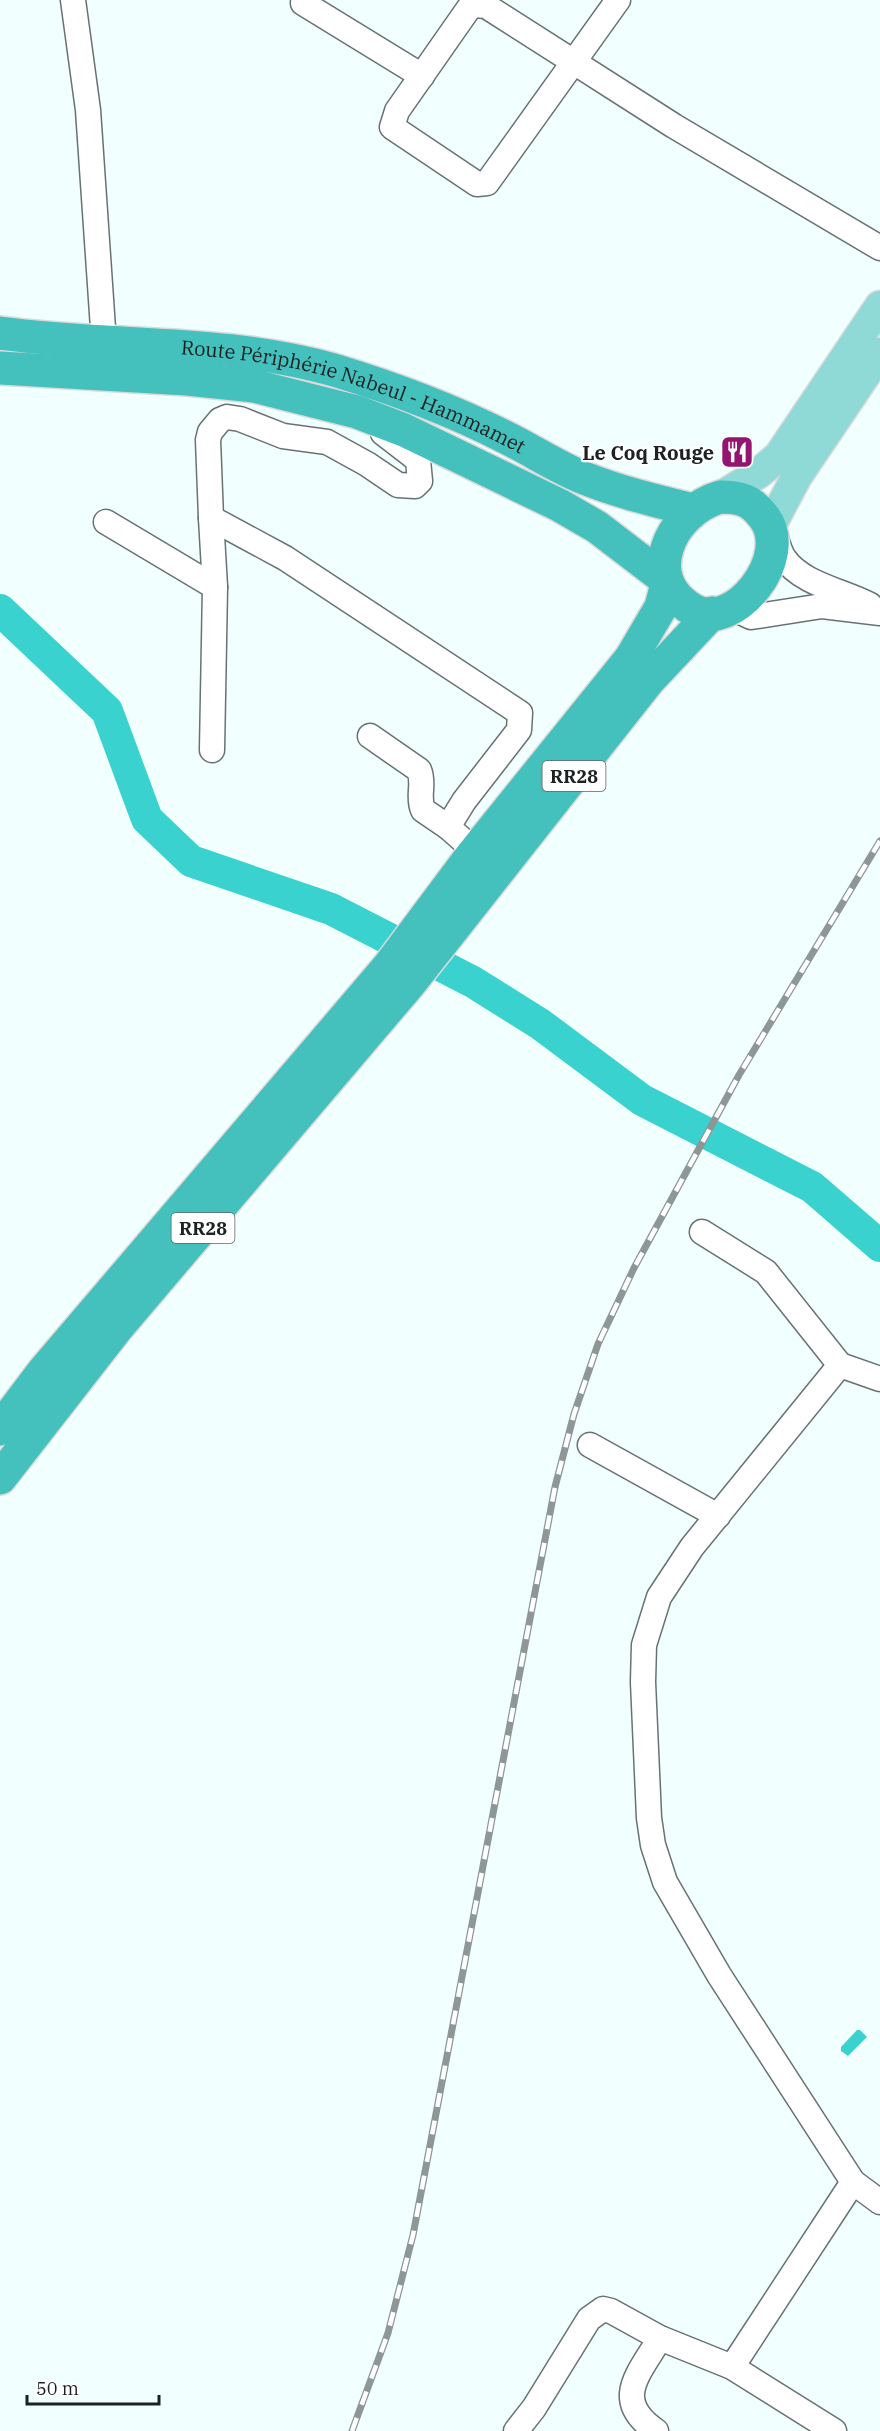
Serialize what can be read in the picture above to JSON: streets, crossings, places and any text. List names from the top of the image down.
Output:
{
  "streets": {
    "highway": ["Route Périphérie Nabeul - Hammamet", "RR28"]
  },
  "crossings": [
    ["Route Périphérie Nabeul - Hammamet", "RR28"]
  ],
  "places": {
    "restaurant": ["Le Coq Rouge"]
  },
  "scale_bar": "50 m"
}
